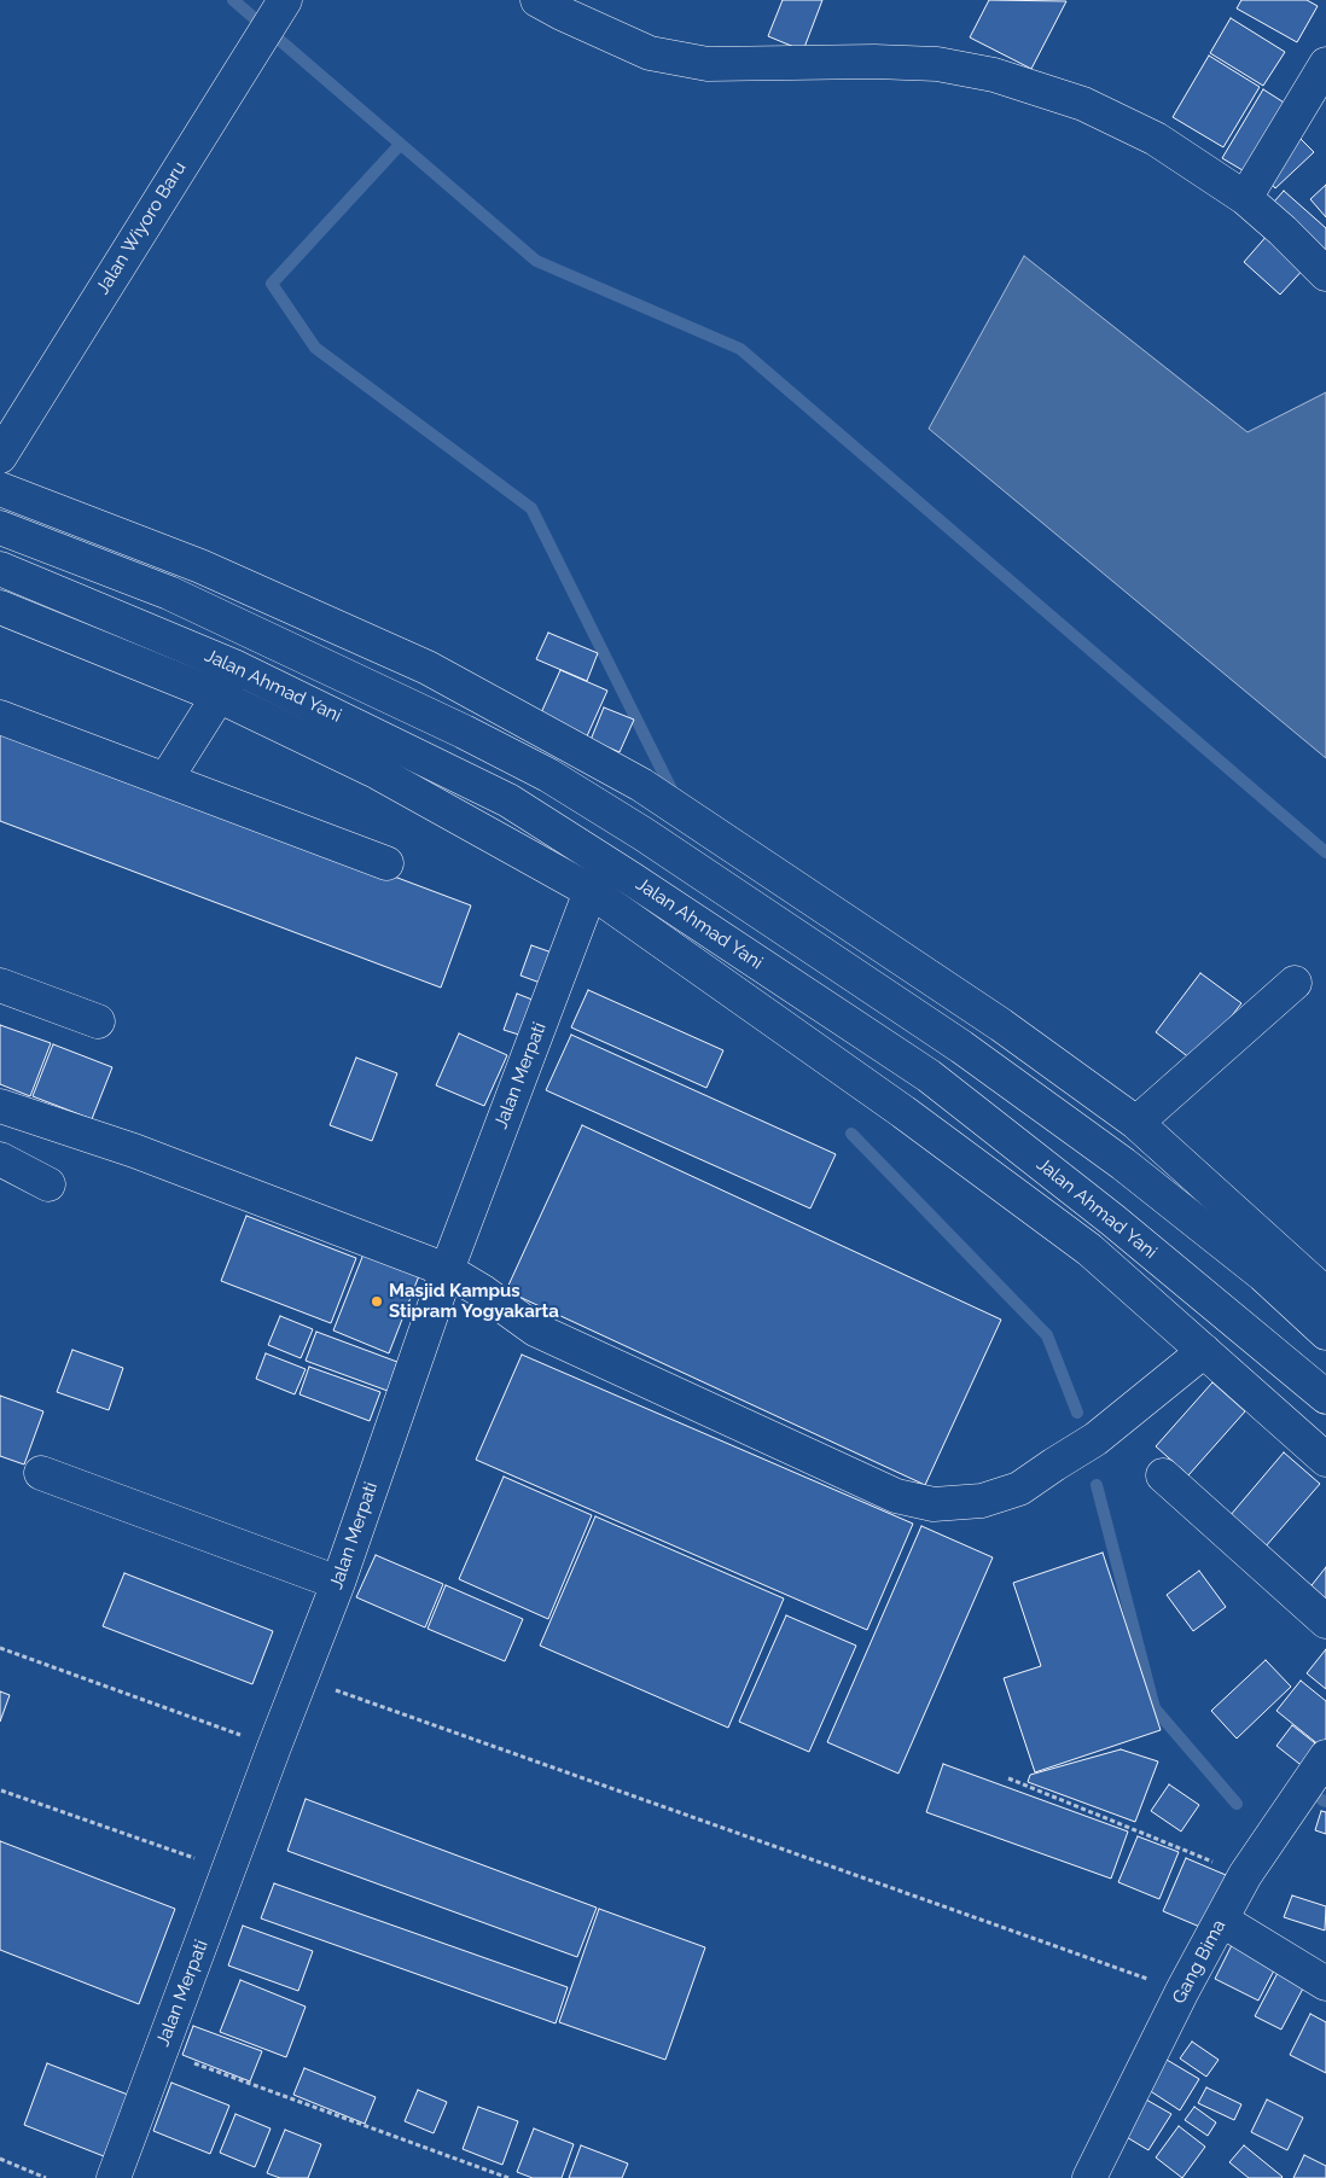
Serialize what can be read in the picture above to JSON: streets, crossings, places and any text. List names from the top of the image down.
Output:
{
  "streets": {
    "main road": [
      "Jalan Wiyoro Baru",
      "Jalan Ahmad Yani",
      "Jalan Merpati",
      "Gang Bima"
    ]
  },
  "places": ["Masjid Kampus Stipram Yogyakarta"]
}
